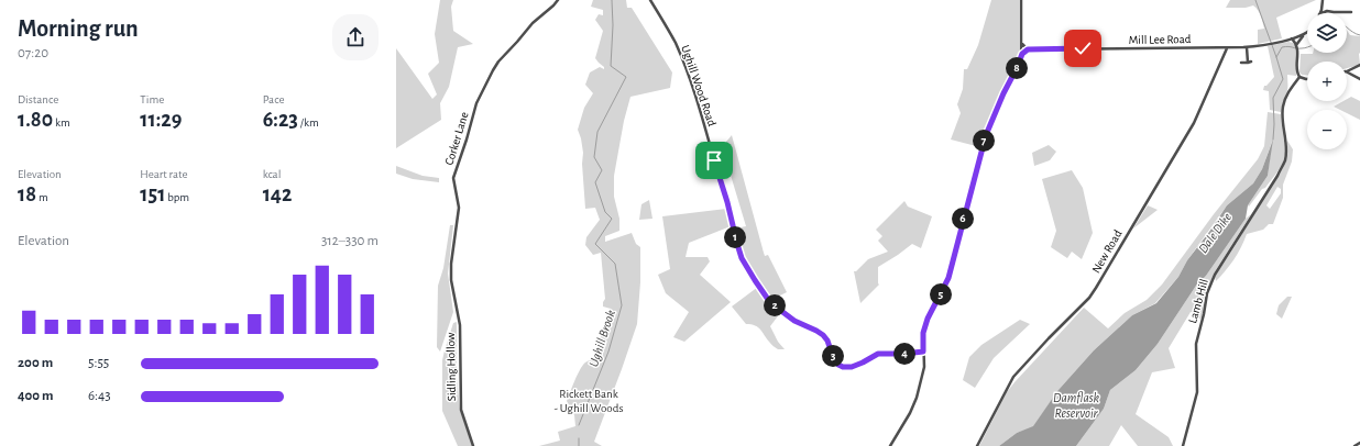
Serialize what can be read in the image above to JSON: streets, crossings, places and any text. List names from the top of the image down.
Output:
{
  "streets": {
    "street": [
      "Mill Lee Road",
      "Ughill Wood Road",
      "Corker Lane",
      "New Road",
      "Lamb Hill",
      "Sidling Hollow"
    ]
  },
  "crossings": [
    ["Mill Lee Road", "New Road"],
    ["Corker Lane", "Sidling Hollow"]
  ],
  "water": ["Dale Dike", "Ughill Brook", "Damflask Reservoir"],
  "parks": ["Rickett Bank - Ughill Woods"],
  "page": {
    "heading": ["Morning run", "07:20"],
    "map_buttons": ["+", "−"],
    "pins": [
      "8",
      "7",
      "6",
      "1",
      "5",
      "2",
      "4",
      "3"
    ],
    "stats": [
      ["Distance", "1.80 km"],
      ["Time", "11:29"],
      ["Pace", "6:23 /km"],
      ["Elevation", "18 m"],
      ["Heart rate", "151 bpm"],
      ["kcal", "142"]
    ],
    "chart": ["Elevation", "312–330 m"],
    "list": [
      {
        "name": "200 m",
        "note": "5:55"
      },
      {
        "name": "400 m",
        "note": "6:43"
      }
    ]
  }
}
